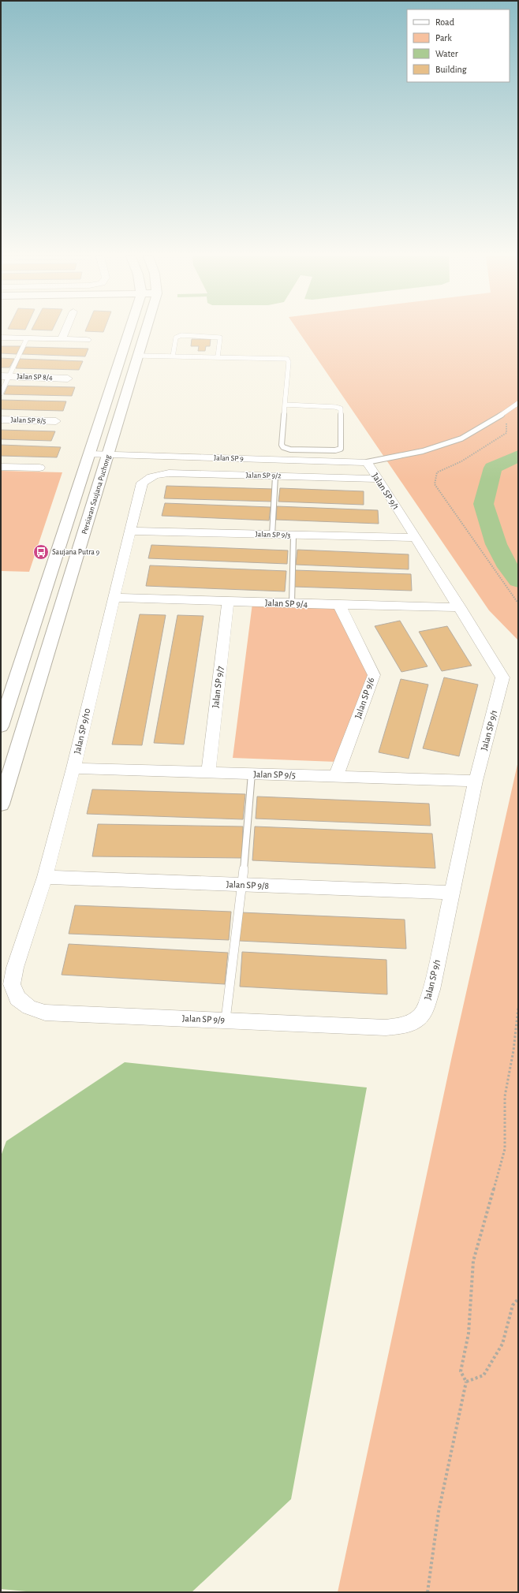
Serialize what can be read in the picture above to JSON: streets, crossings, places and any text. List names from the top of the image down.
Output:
{
  "streets": {
    "street": [
      "Jalan SP 8/4",
      "Jalan SP 8/5",
      "Jalan SP 9",
      "Jalan SP 9/2",
      "Jalan SP 9/1",
      "Persiaran Saujana Puchong",
      "Jalan SP 9/3",
      "Jalan SP 9/4",
      "Jalan SP 9/7",
      "Jalan SP 9/6",
      "Jalan SP 9/10",
      "Jalan SP 9/5",
      "Jalan SP 9/8",
      "Jalan SP 9/9"
    ]
  },
  "crossings": [
    ["Jalan SP 9", "Jalan SP 9/1"],
    ["Jalan SP 9", "Persiaran Saujana Puchong"],
    ["Jalan SP 9/2", "Jalan SP 9/1"],
    ["Jalan SP 9/2", "Jalan SP 9/10"],
    ["Jalan SP 9/1", "Jalan SP 9/3"],
    ["Jalan SP 9/1", "Jalan SP 9/4"],
    ["Jalan SP 9/1", "Jalan SP 9/5"],
    ["Jalan SP 9/1", "Jalan SP 9/8"],
    ["Jalan SP 9/1", "Jalan SP 9/9"],
    ["Jalan SP 9/3", "Jalan SP 9/10"],
    ["Jalan SP 9/4", "Jalan SP 9/7"],
    ["Jalan SP 9/4", "Jalan SP 9/6"],
    ["Jalan SP 9/4", "Jalan SP 9/10"],
    ["Jalan SP 9/7", "Jalan SP 9/5"],
    ["Jalan SP 9/6", "Jalan SP 9/5"],
    ["Jalan SP 9/10", "Jalan SP 9/5"],
    ["Jalan SP 9/10", "Jalan SP 9/8"],
    ["Jalan SP 9/10", "Jalan SP 9/9"]
  ],
  "places": {
    "bus stop": ["Saujana Putra 9"]
  },
  "legend": [
    "Road",
    "Park",
    "Water",
    "Building"
  ]
}
